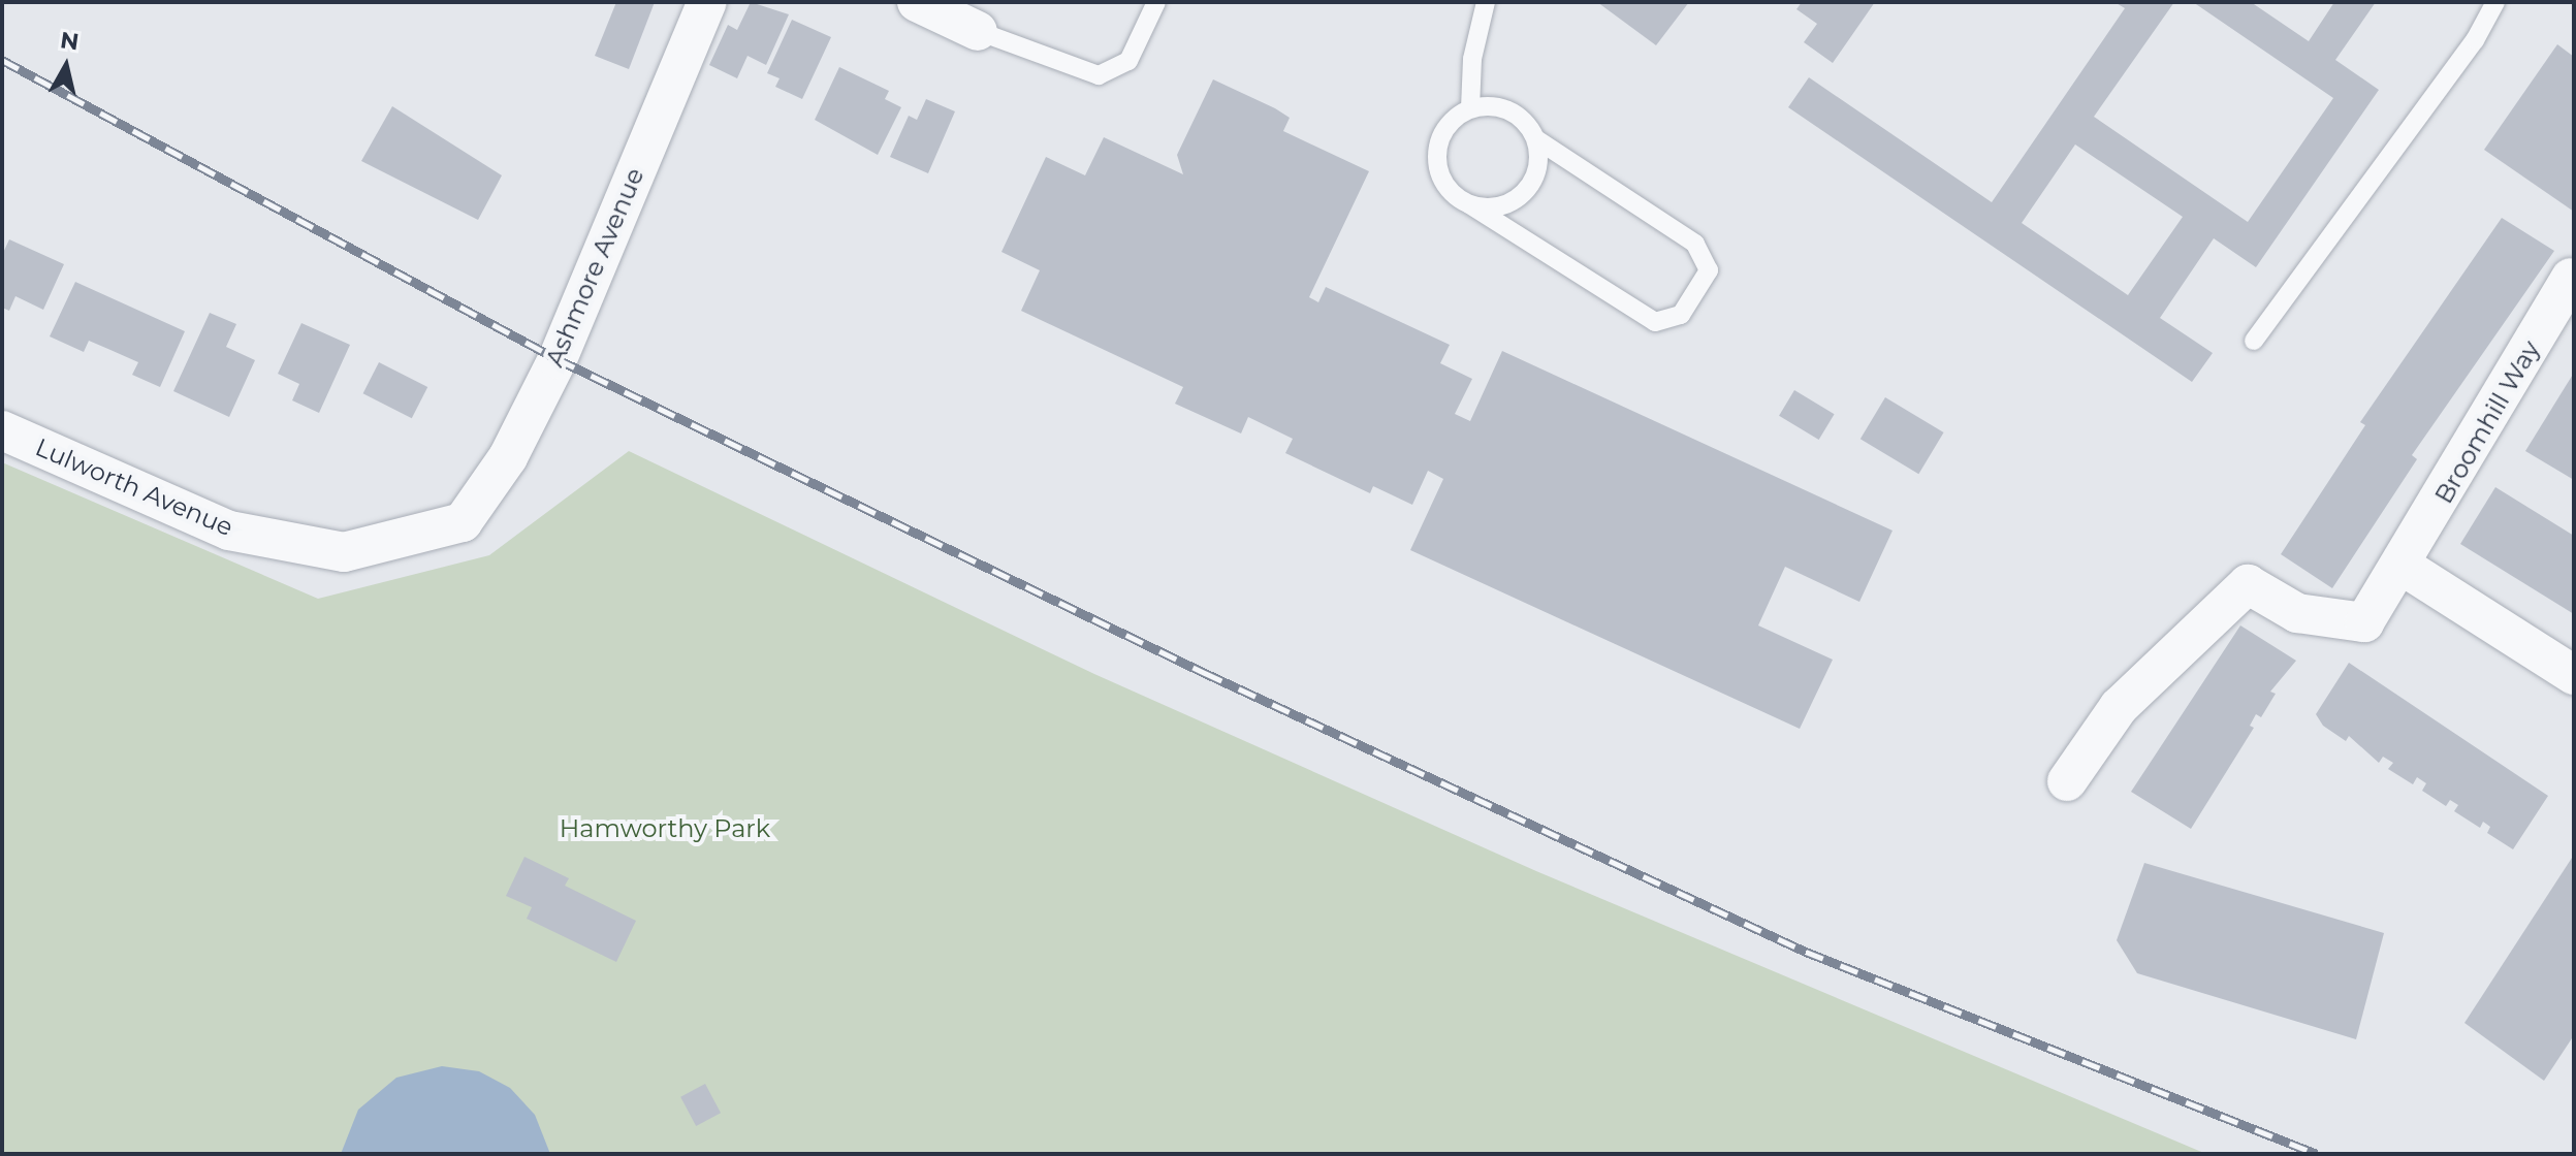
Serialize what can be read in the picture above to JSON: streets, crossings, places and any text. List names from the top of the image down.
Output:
{
  "streets": {
    "street": ["Ashmore Avenue", "Broomhill Way", "Lulworth Avenue"]
  },
  "crossings": [
    ["Ashmore Avenue", "Lulworth Avenue"]
  ],
  "parks": ["Hamworthy Park"],
  "north": "top"
}
